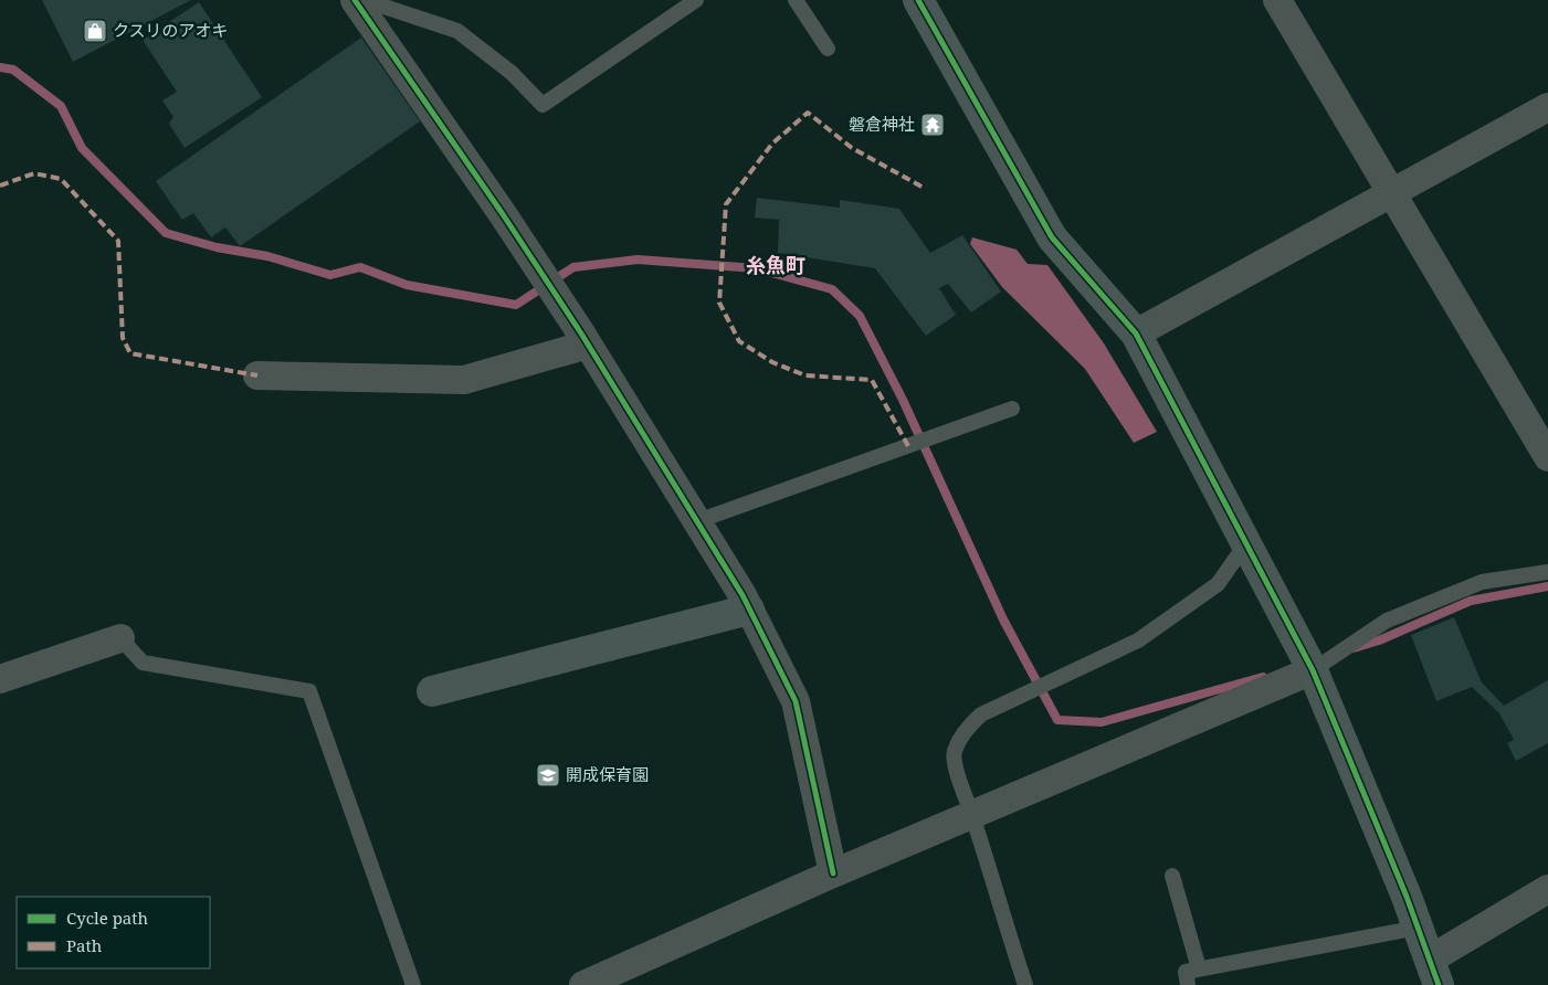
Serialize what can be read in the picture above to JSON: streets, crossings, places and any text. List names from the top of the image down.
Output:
{
  "districts": ["糸魚町"],
  "places": {
    "shop": ["クスリのアオキ"],
    "temple": ["磐倉神社"],
    "school or university": ["開成保育園"]
  },
  "legend": ["Cycle path", "Path"]
}
